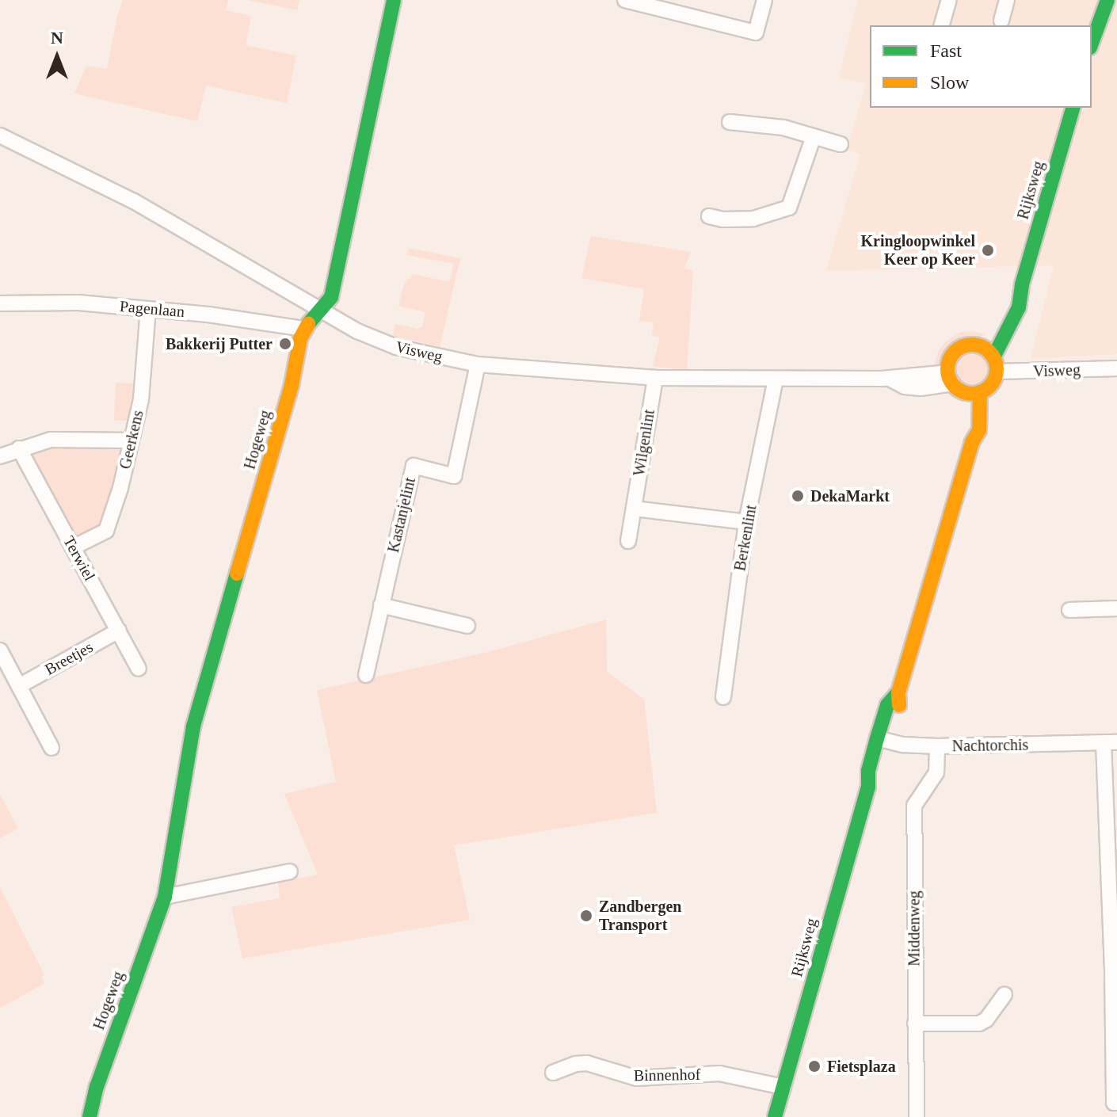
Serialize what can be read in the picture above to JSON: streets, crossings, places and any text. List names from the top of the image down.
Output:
{
  "streets": {
    "main road": ["Rijksweg", "Hogeweg"],
    "street": [
      "Pagenlaan",
      "Visweg",
      "Geerkens",
      "Wilgenlint",
      "Kastanjelint",
      "Berkenlint",
      "Terwiel",
      "Breetjes",
      "Nachtorchis",
      "Middenweg",
      "Binnenhof"
    ]
  },
  "crossings": [
    ["Rijksweg", "Visweg"],
    ["Rijksweg", "Nachtorchis"],
    ["Rijksweg", "Binnenhof"],
    ["Pagenlaan", "Geerkens"],
    ["Pagenlaan", "Hogeweg"],
    ["Visweg", "Wilgenlint"],
    ["Visweg", "Kastanjelint"],
    ["Visweg", "Berkenlint"],
    ["Geerkens", "Terwiel"],
    ["Terwiel", "Breetjes"],
    ["Nachtorchis", "Middenweg"]
  ],
  "places": [
    "Kringloopwinkel Keer op Keer",
    "Bakkerij Putter",
    "DekaMarkt",
    "Zandbergen Transport",
    "Fietsplaza"
  ],
  "legend": ["Fast", "Slow"],
  "north": "top"
}
